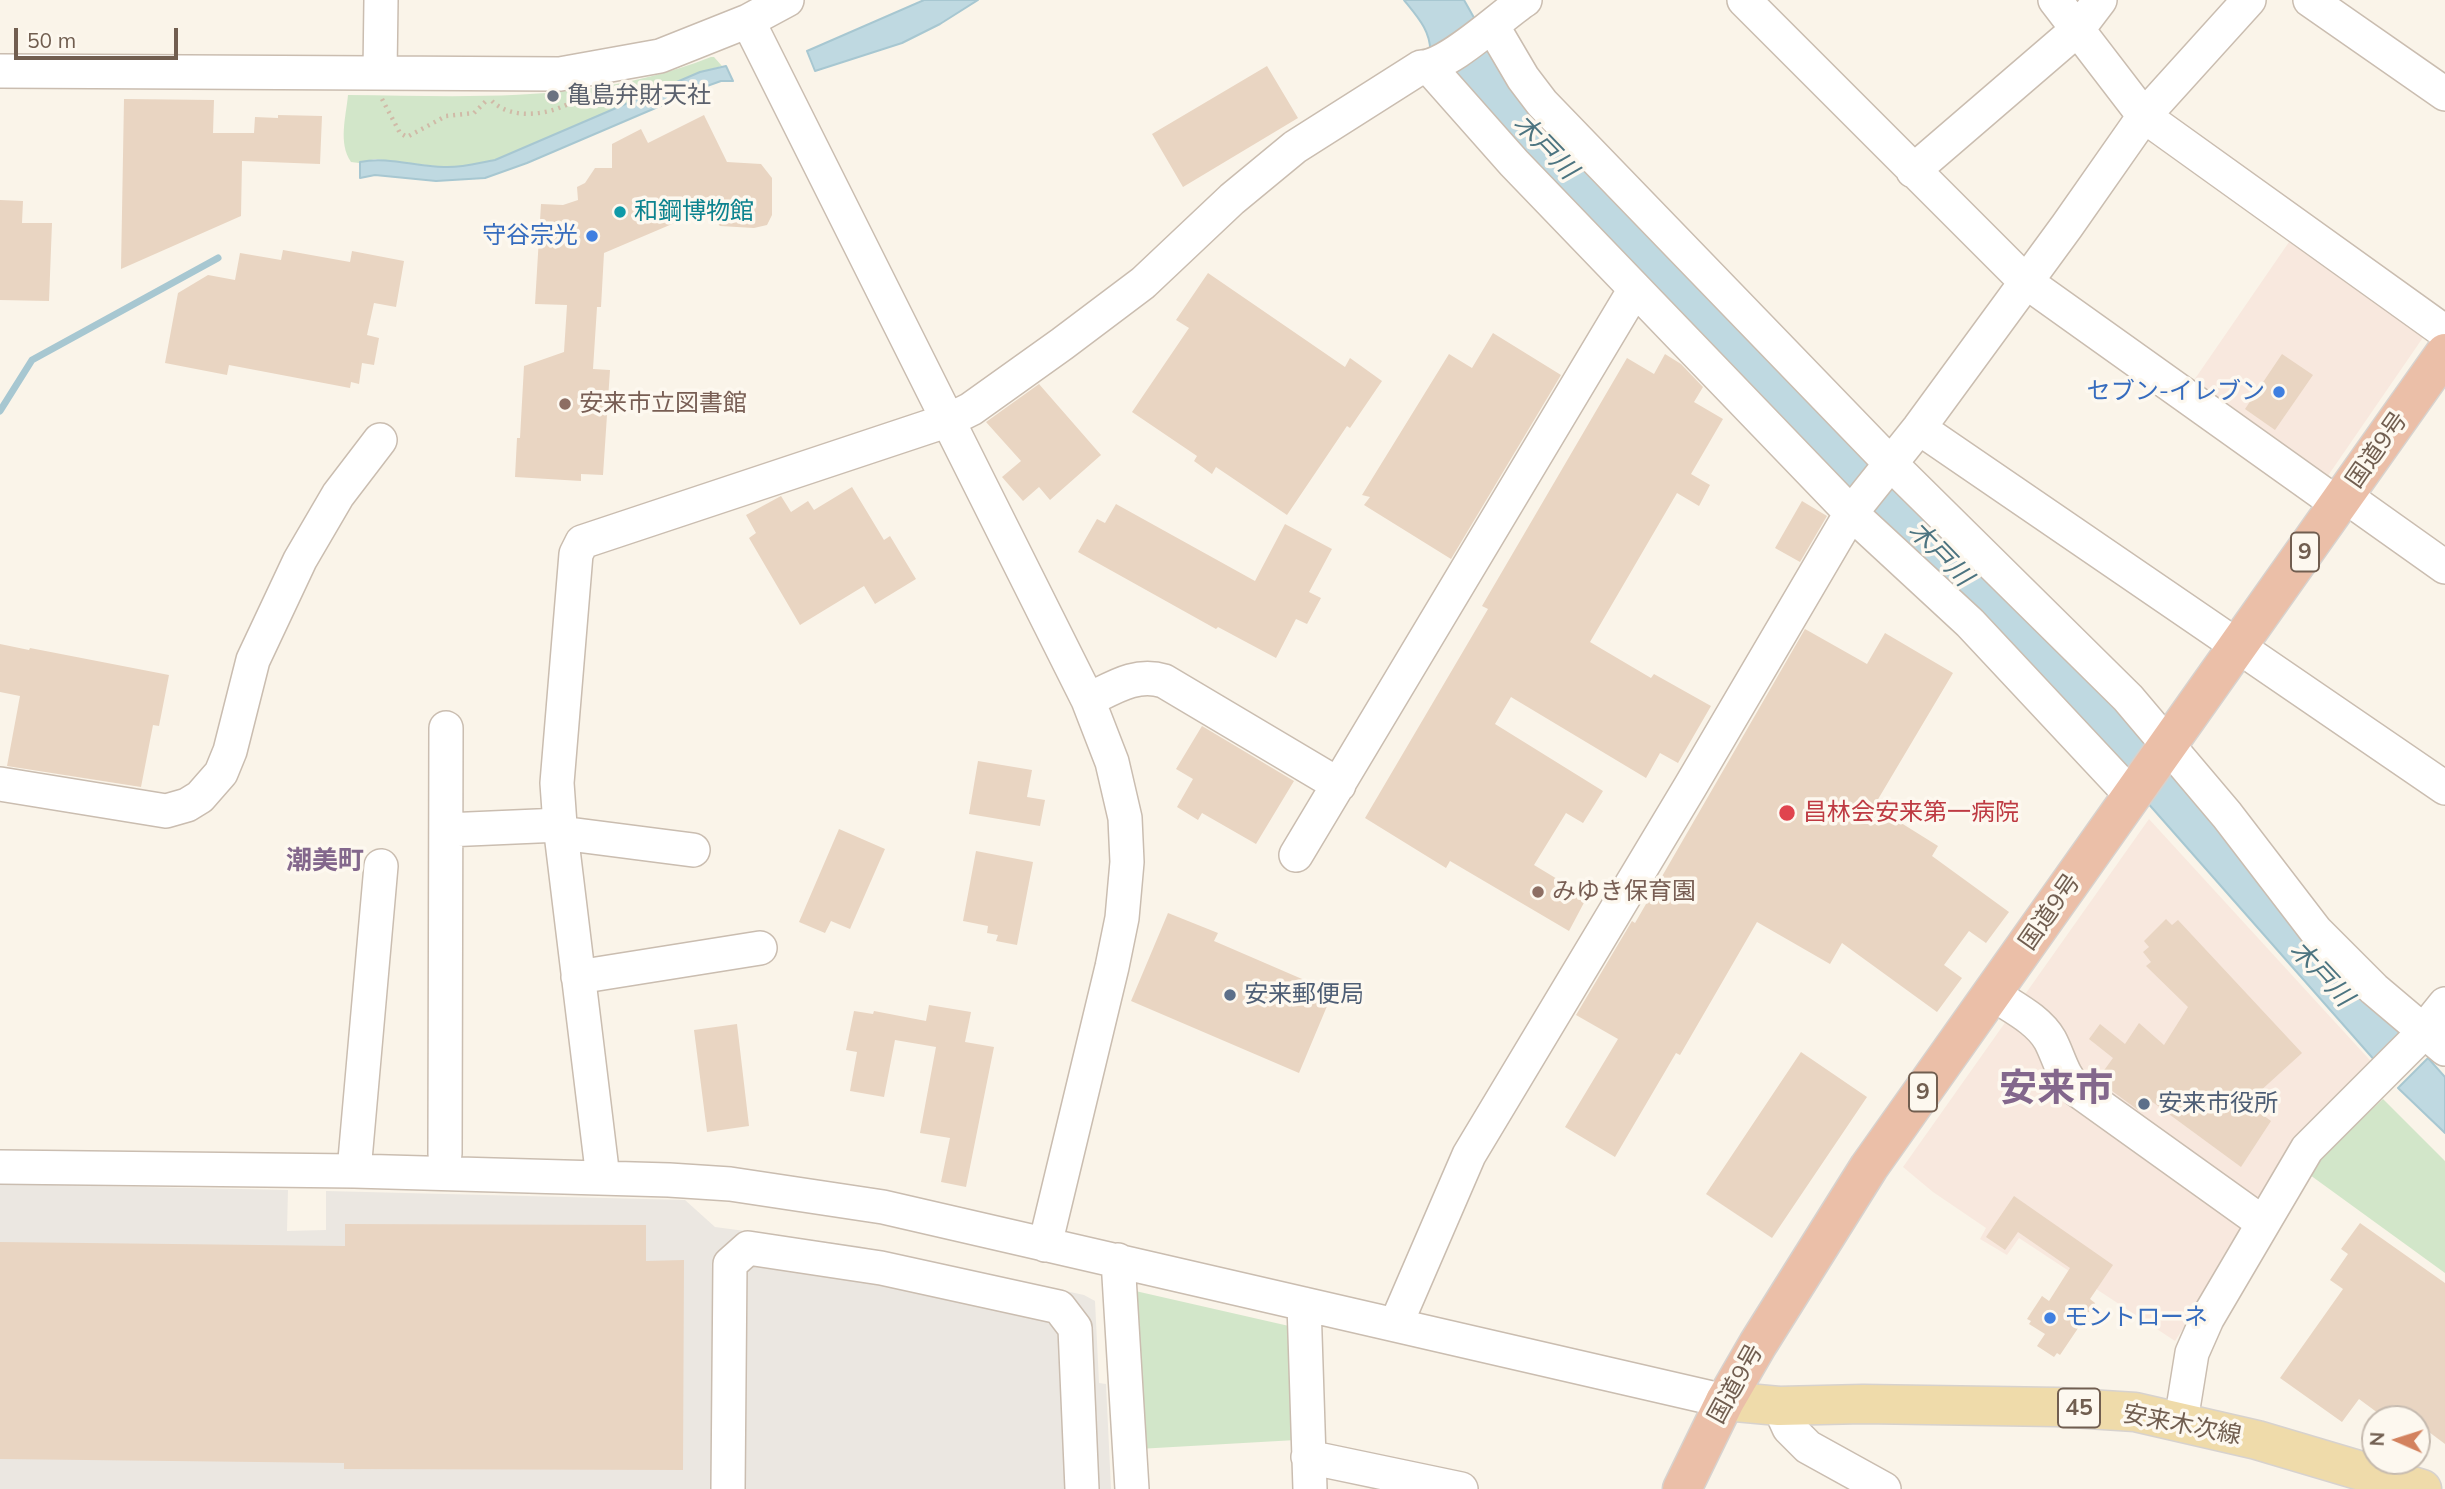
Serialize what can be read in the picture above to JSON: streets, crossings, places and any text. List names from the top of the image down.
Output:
{
  "streets": {
    "highway": ["国道9号", "9"],
    "main road": ["45", "安来木次線"]
  },
  "crossings": [
    ["国道9号", "安来木次線"]
  ],
  "districts": ["潮美町", "安来市"],
  "water": ["木戸川"],
  "places": [
    "亀島弁財天社",
    "和鋼博物館",
    "守谷宗光",
    "セブン-イレブン",
    "安来市立図書館",
    "昌林会安来第一病院",
    "みゆき保育園",
    "安来郵便局",
    "安来市役所",
    "モントローネ"
  ],
  "scale_bar": "50 m",
  "north": "left"
}
